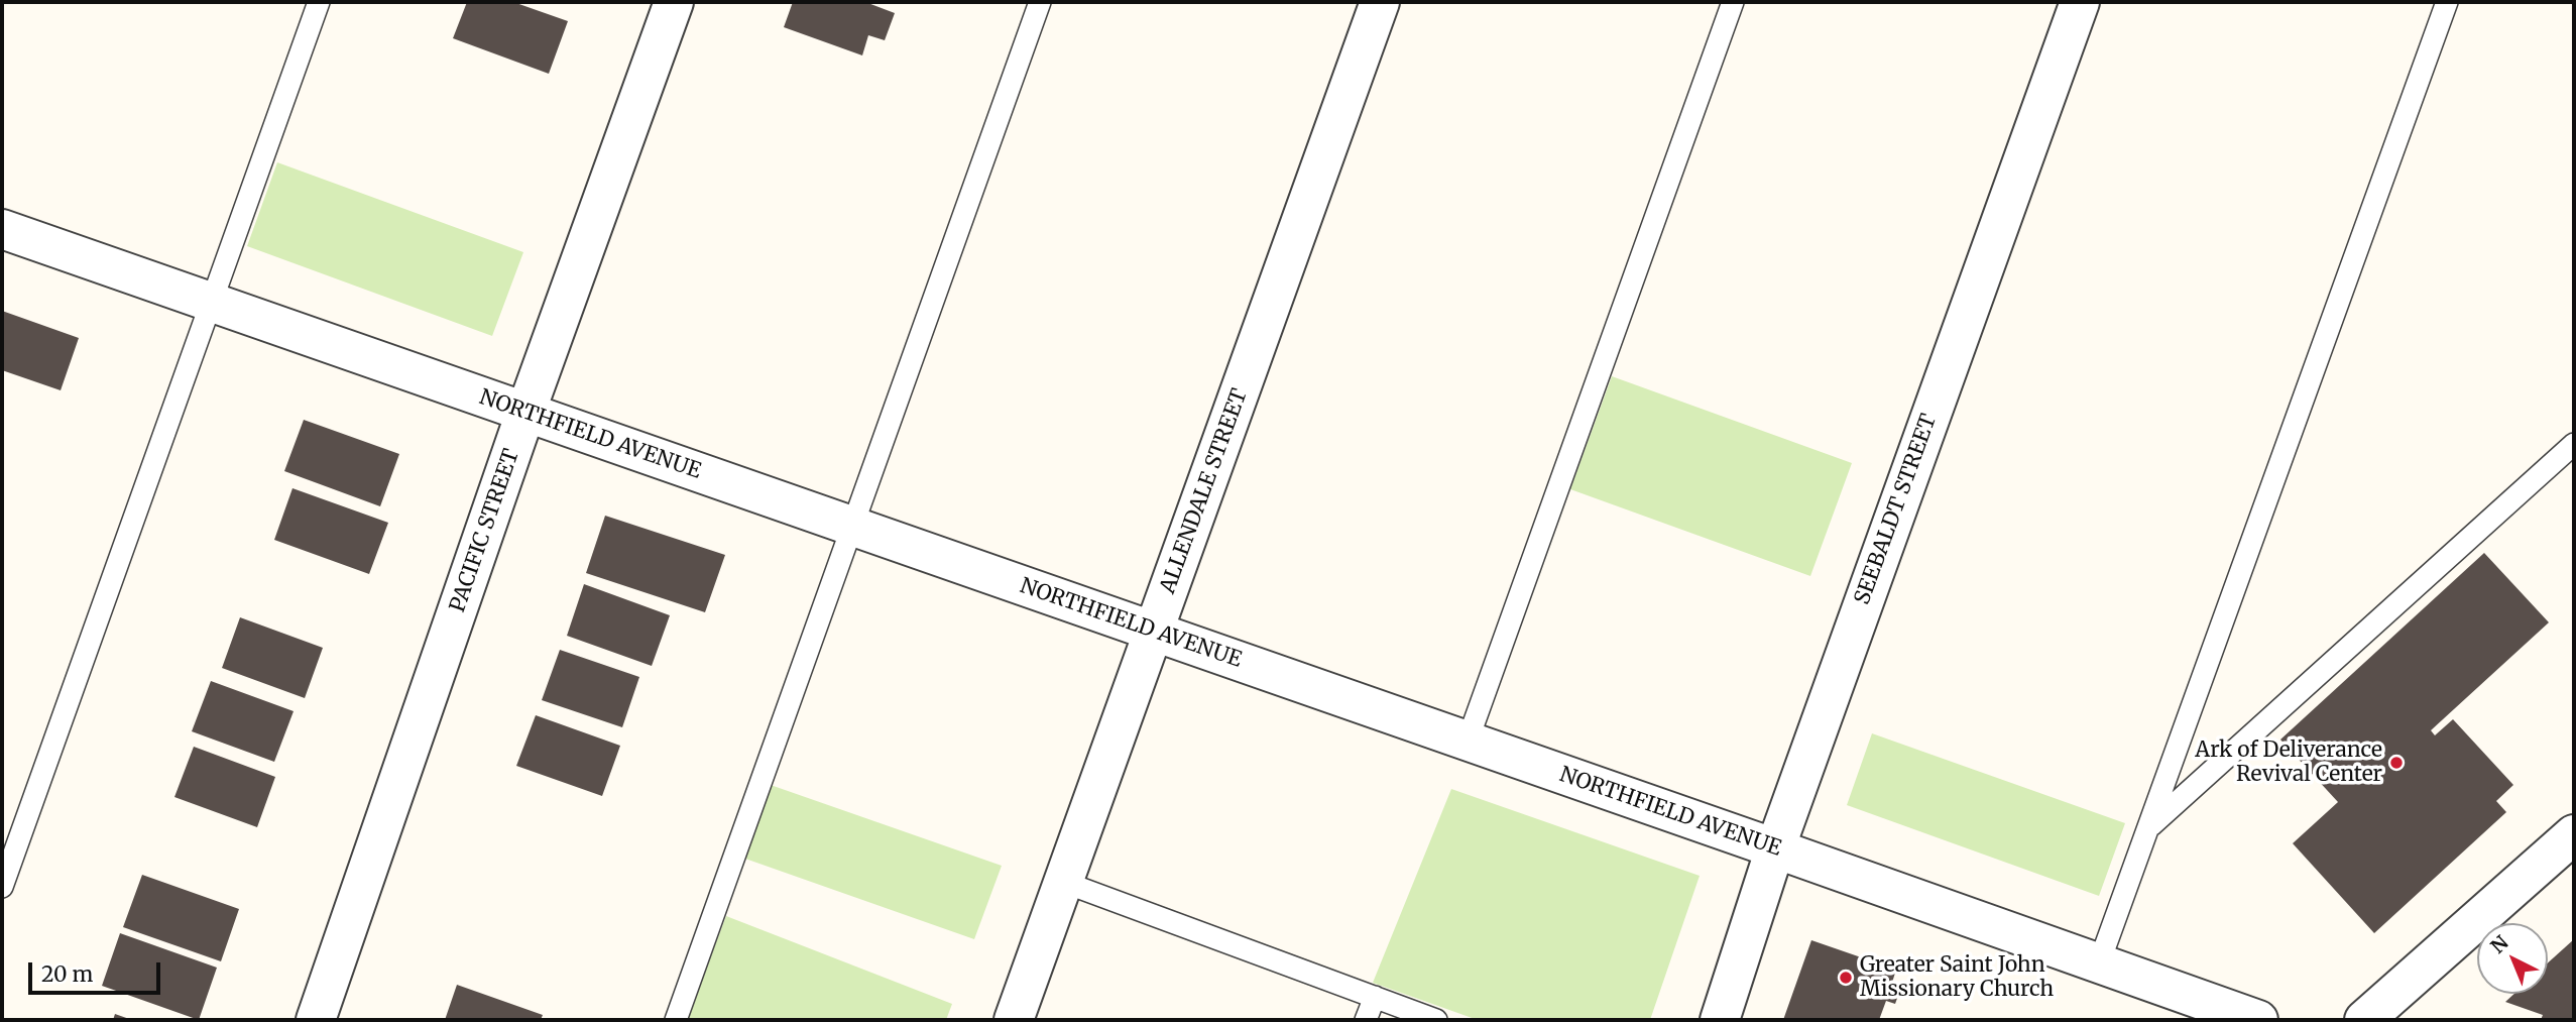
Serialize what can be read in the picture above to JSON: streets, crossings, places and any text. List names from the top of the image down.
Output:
{
  "streets": {
    "street": [
      "NORTHFIELD AVENUE",
      "ALLENDALE STREET",
      "SEEBALDT STREET",
      "PACIFIC STREET"
    ]
  },
  "crossings": [
    ["NORTHFIELD AVENUE", "ALLENDALE STREET"],
    ["NORTHFIELD AVENUE", "SEEBALDT STREET"],
    ["NORTHFIELD AVENUE", "PACIFIC STREET"]
  ],
  "places": ["Ark of Deliverance Revival Center", "Greater Saint John Missionary Church"],
  "scale_bar": "20 m",
  "north": "top left"
}
